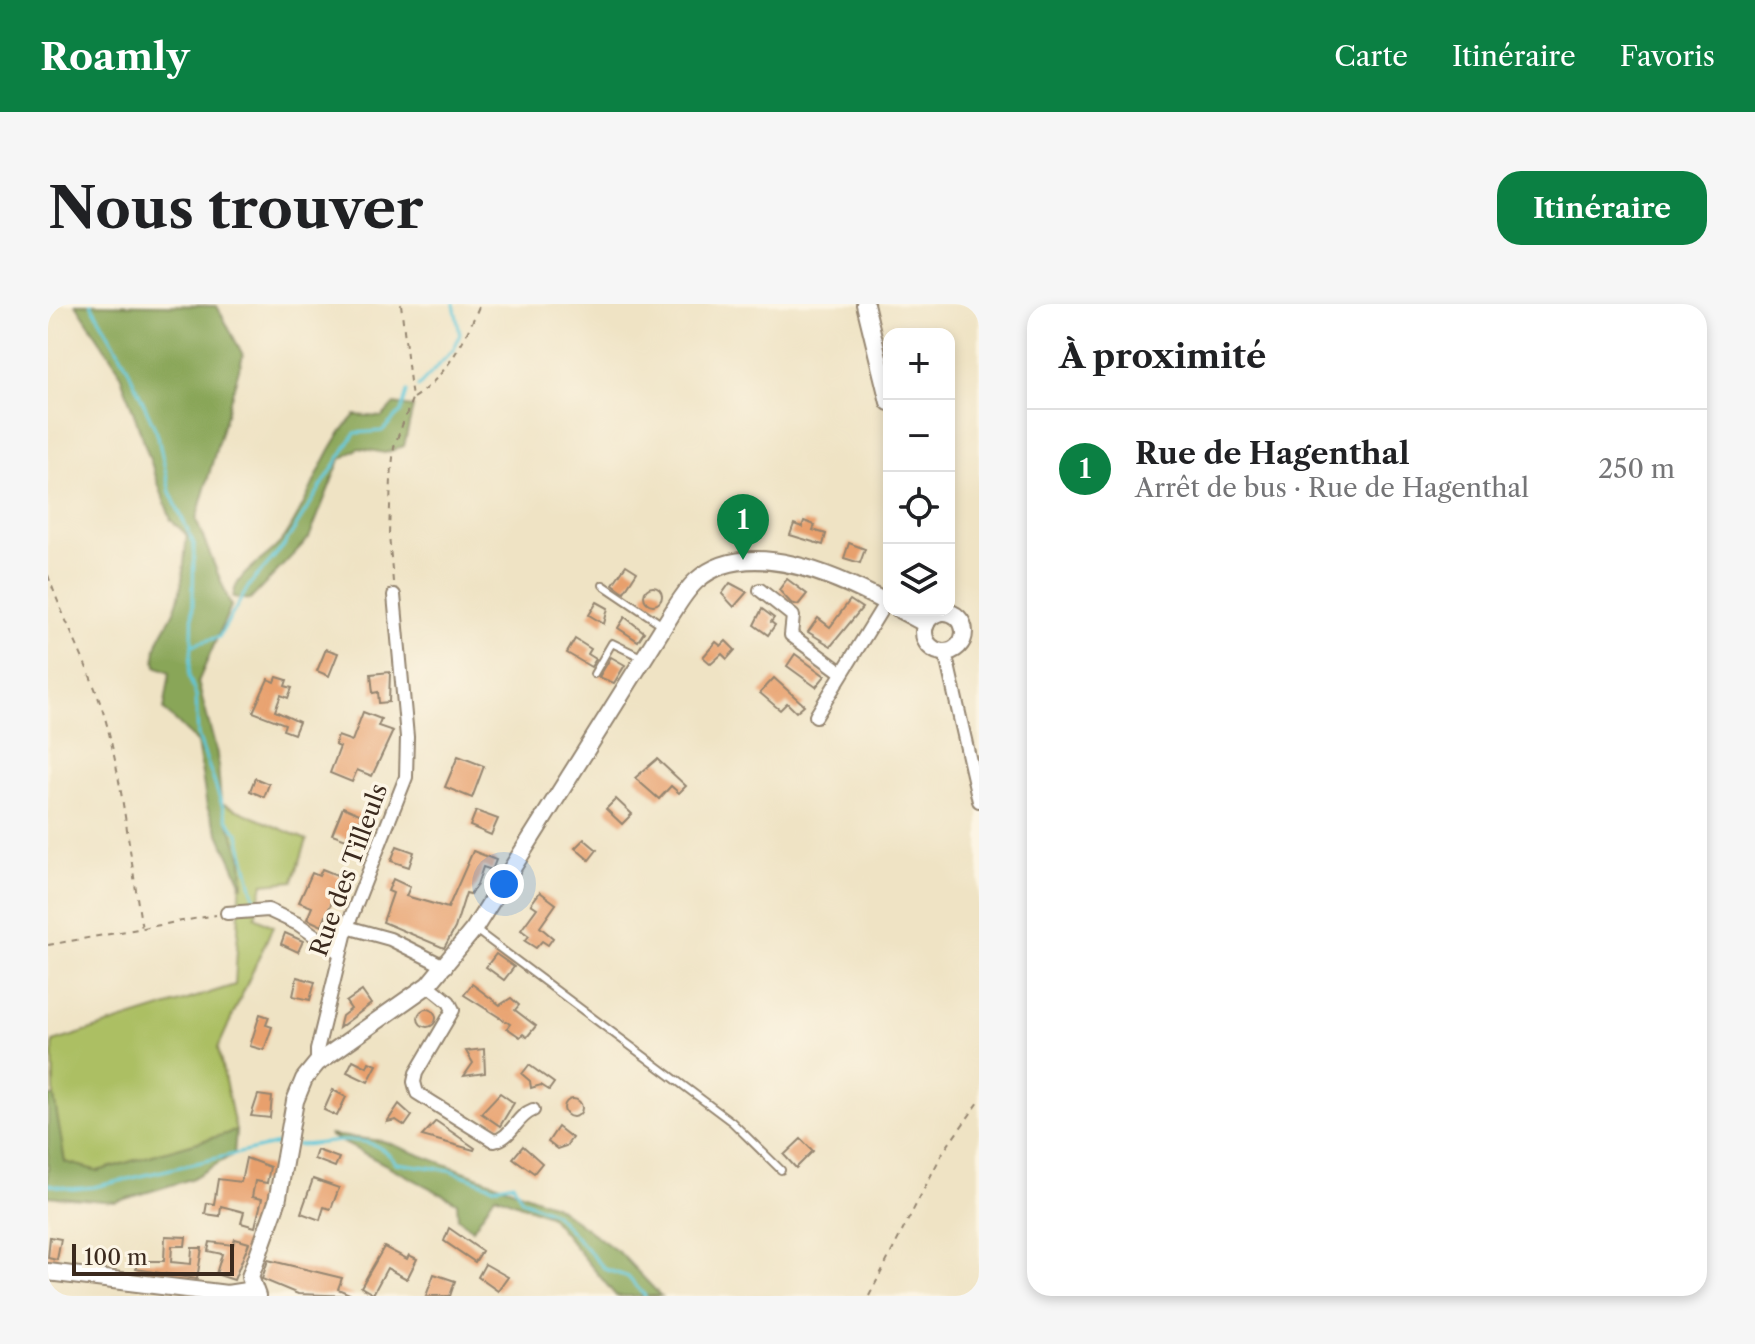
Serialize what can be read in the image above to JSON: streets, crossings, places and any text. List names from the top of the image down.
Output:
{
  "streets": {
    "street": ["Rue des Tilleuls"]
  },
  "scale_bar": "100 m",
  "page": {
    "header": "Roamly",
    "nav": ["Carte", "Itinéraire", "Favoris"],
    "buttons": "Itinéraire",
    "title": "Nous trouver",
    "heading": "À proximité",
    "map_buttons": ["+", "−"],
    "list": [
      {
        "mark": "1",
        "name": "Rue de Hagenthal",
        "note": "Arrêt de bus · Rue de Hagenthal",
        "value": "250 m"
      }
    ],
    "pins": "1",
    "scale": "100 m"
  }
}
